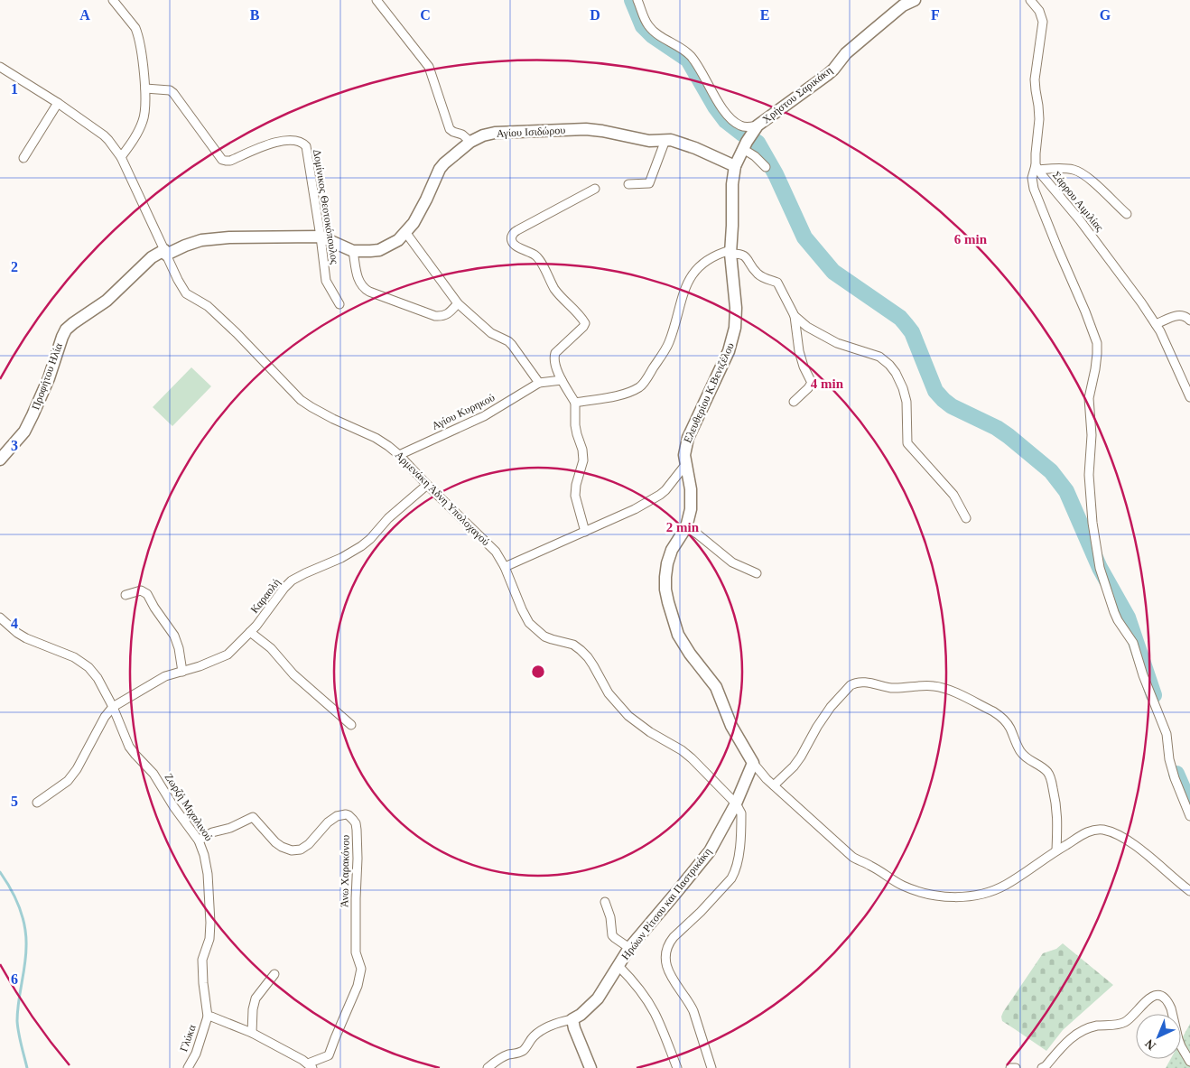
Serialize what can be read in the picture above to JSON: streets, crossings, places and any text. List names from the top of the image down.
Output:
{
  "streets": {
    "main road": [
      "Χρήστου Σαρικάκη",
      "Αγίου Ισιδώρου",
      "Προφήτου Ηλία",
      "Ελευθερίου Κ.Βενιζέλου",
      "Ηρώων Ρίτσου και Παστρικάκη"
    ],
    "street": [
      "Σάρρου Αιμιλίας",
      "Δομίνικος Θεοτοκόπουλος",
      "Αγίου Κυρηκού",
      "Αρμενάκη Άδνη Υπολοχαγού",
      "Καραολή",
      "Ζωρζή Μιχαλινού",
      "Άνω Χαρακόνου",
      "Γλύκα"
    ]
  },
  "crossings": [
    ["Χρήστου Σαρικάκη", "Αγίου Ισιδώρου"],
    ["Χρήστου Σαρικάκη", "Ελευθερίου Κ.Βενιζέλου"],
    ["Αγίου Ισιδώρου", "Δομίνικος Θεοτοκόπουλος"],
    ["Αγίου Ισιδώρου", "Προφήτου Ηλία"],
    ["Αγίου Ισιδώρου", "Ελευθερίου Κ.Βενιζέλου"],
    ["Αγίου Ισιδώρου", "Αρμενάκη Άδνη Υπολοχαγού"],
    ["Προφήτου Ηλία", "Αρμενάκη Άδνη Υπολοχαγού"],
    ["Αγίου Κυρηκού", "Αρμενάκη Άδνη Υπολοχαγού"],
    ["Αρμενάκη Άδνη Υπολοχαγού", "Καραολή"],
    ["Αρμενάκη Άδνη Υπολοχαγού", "Ηρώων Ρίτσου και Παστρικάκη"],
    ["Καραολή", "Ζωρζή Μιχαλινού"],
    ["Ζωρζή Μιχαλινού", "Άνω Χαρακόνου"],
    ["Ζωρζή Μιχαλινού", "Γλύκα"]
  ],
  "north": "bottom left",
  "grid": {
    "columns": [
      "A",
      "B",
      "C",
      "D",
      "E",
      "F",
      "G"
    ],
    "rows": [
      "1",
      "2",
      "3",
      "4",
      "5",
      "6"
    ]
  },
  "rings": ["6 min", "4 min", "2 min"]
}
